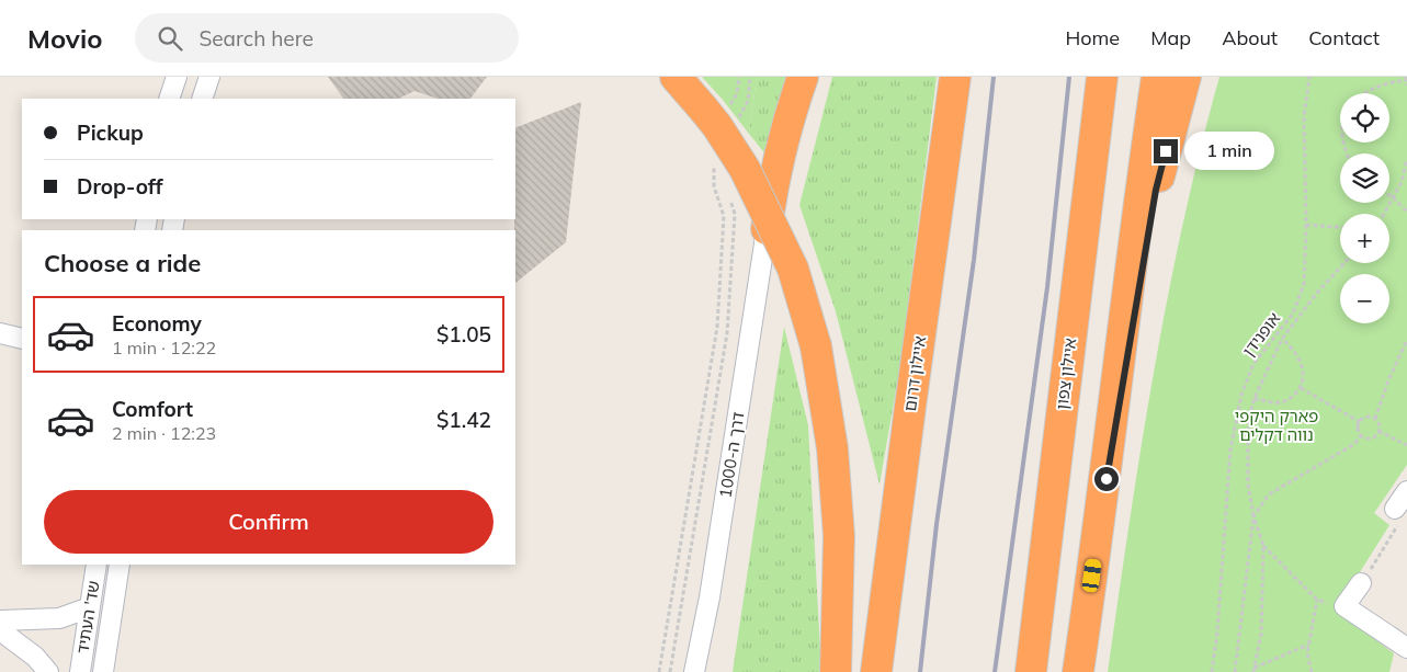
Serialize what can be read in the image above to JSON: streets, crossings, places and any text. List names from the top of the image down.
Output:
{
  "streets": {
    "highway": ["איילון דרום", "איילון צפון"],
    "street": ["דרך ה-1000", "שד' העתיד"],
    "path": ["אופנידן"]
  },
  "parks": ["פארק היקפי נווה דקלים"],
  "page": {
    "header": "Movio",
    "search": "Search here",
    "nav": [
      "Home",
      "Map",
      "About",
      "Contact"
    ],
    "map_buttons": ["+", "−"],
    "banner": ["Pickup", "Drop-off"],
    "bubble": "1 min",
    "heading": "Choose a ride",
    "list": [
      {
        "name": "Economy",
        "note": "1 min · 12:22",
        "value": "$1.05"
      },
      {
        "name": "Comfort",
        "note": "2 min · 12:23",
        "value": "$1.42"
      }
    ],
    "buttons": "Confirm"
  }
}
